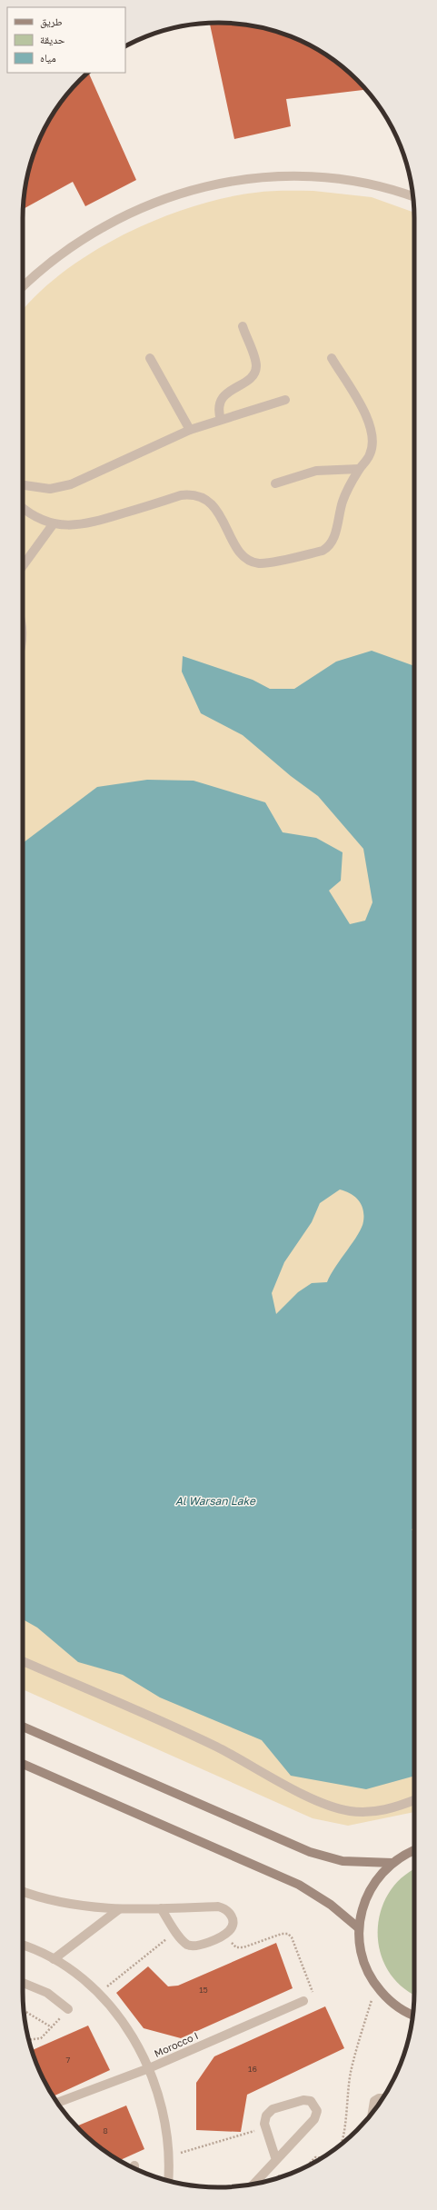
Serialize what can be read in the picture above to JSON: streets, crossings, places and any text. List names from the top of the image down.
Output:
{
  "streets": {
    "street": ["Morocco I"]
  },
  "water": ["Al Warsan Lake"],
  "house_numbers": [
    "15",
    "7",
    "16",
    "8"
  ],
  "legend": ["طريق", "حديقة", "مياه"]
}
